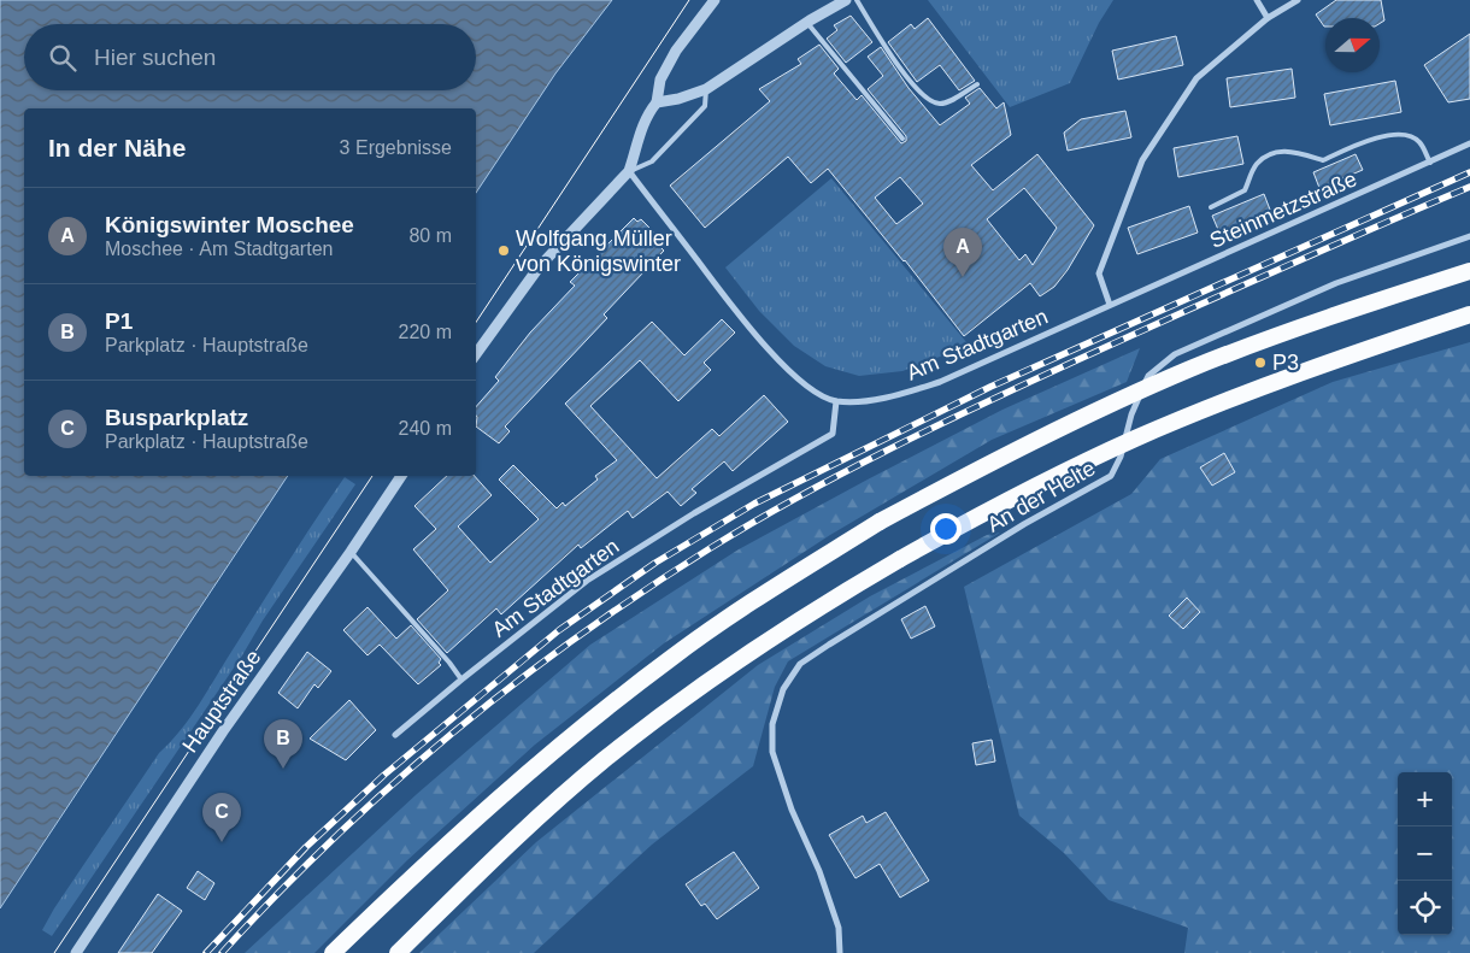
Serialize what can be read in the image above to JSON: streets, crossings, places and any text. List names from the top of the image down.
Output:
{
  "streets": {
    "street": [
      "Steinmetzstraße",
      "Am Stadtgarten",
      "An der Helte",
      "Hauptstraße"
    ]
  },
  "crossings": [
    ["Steinmetzstraße", "Am Stadtgarten"]
  ],
  "places": ["Wolfgang Müller von Königswinter", "P3"],
  "north": "right",
  "page": {
    "search": "Hier suchen",
    "heading": ["In der Nähe", "3 Ergebnisse"],
    "list": [
      {
        "mark": "A",
        "name": "Königswinter Moschee",
        "note": "Moschee · Am Stadtgarten",
        "value": "80 m"
      },
      {
        "mark": "B",
        "name": "P1",
        "note": "Parkplatz · Hauptstraße",
        "value": "220 m"
      },
      {
        "mark": "C",
        "name": "Busparkplatz",
        "note": "Parkplatz · Hauptstraße",
        "value": "240 m"
      }
    ],
    "pins": ["A", "B", "C"],
    "map_buttons": ["+", "−"]
  }
}
